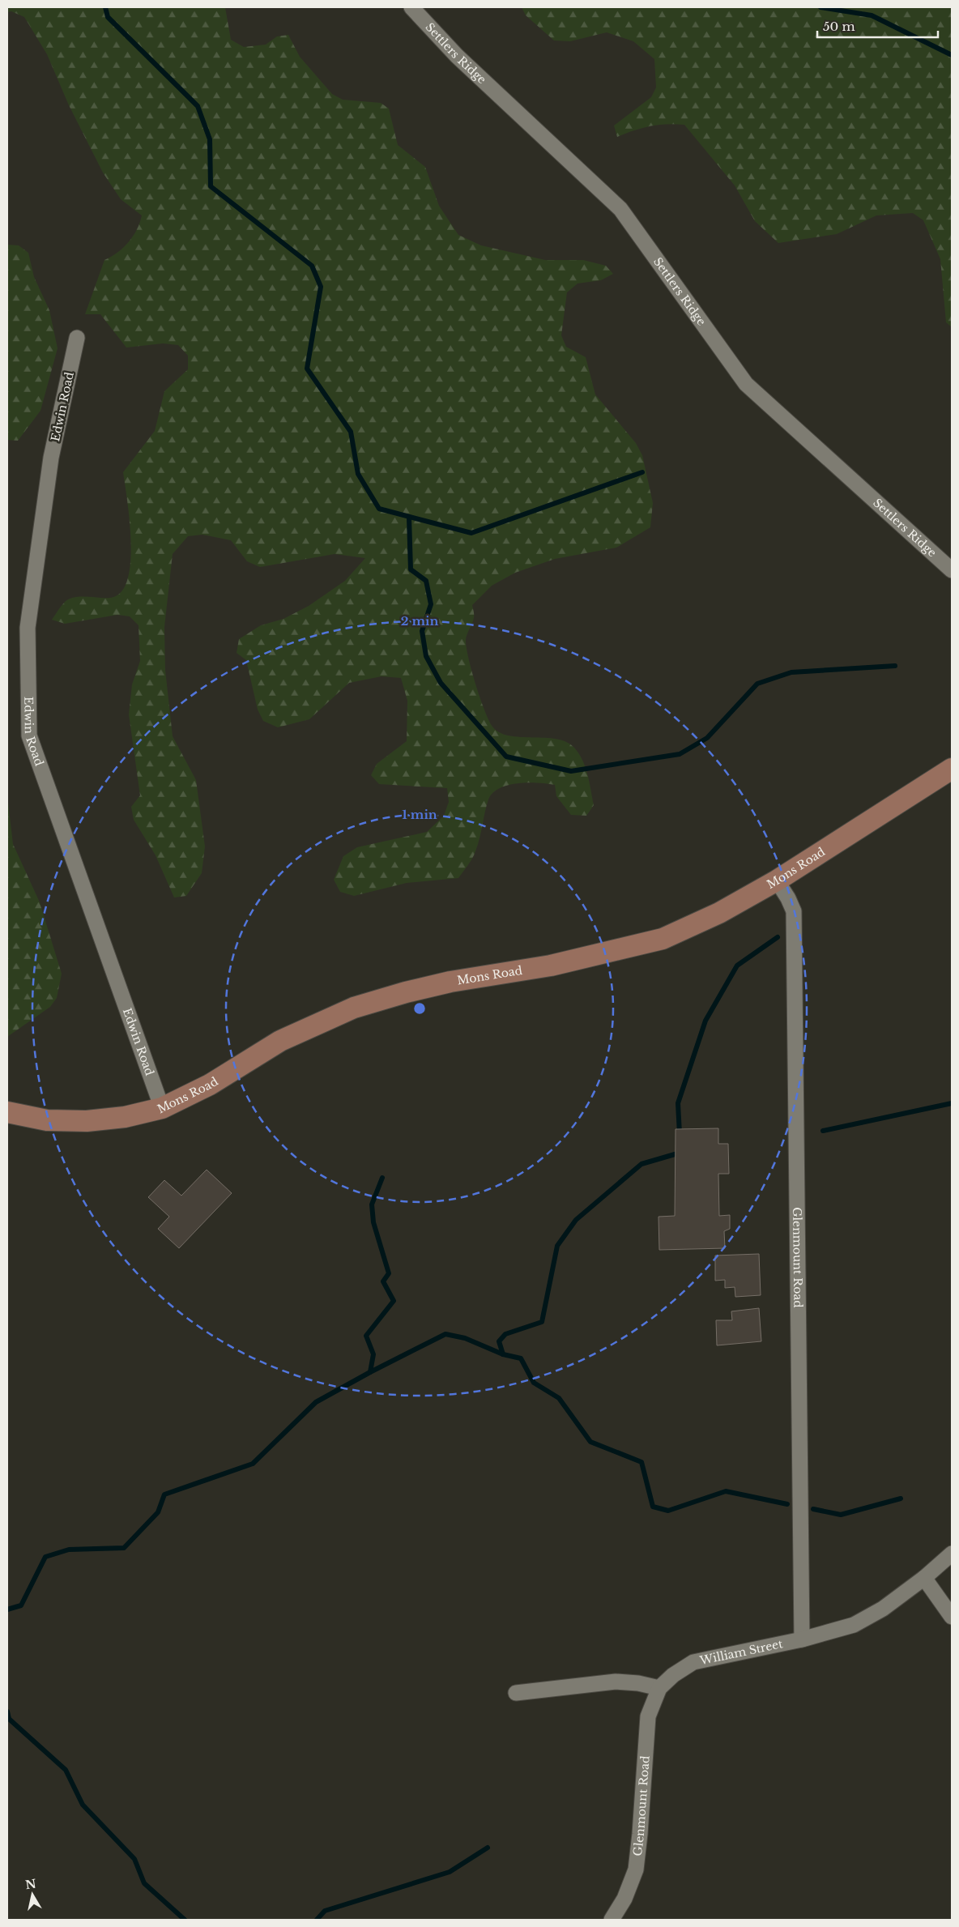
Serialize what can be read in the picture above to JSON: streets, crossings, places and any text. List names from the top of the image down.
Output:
{
  "streets": {
    "main road": ["Mons Road"],
    "street": [
      "Settlers Ridge",
      "Edwin Road",
      "Glenmount Road",
      "William Street"
    ]
  },
  "crossings": [
    ["Edwin Road", "Mons Road"],
    ["Mons Road", "Glenmount Road"],
    ["Glenmount Road", "William Street"]
  ],
  "scale_bar": "50 m",
  "north": "top",
  "rings": ["2 min", "1 min"]
}
